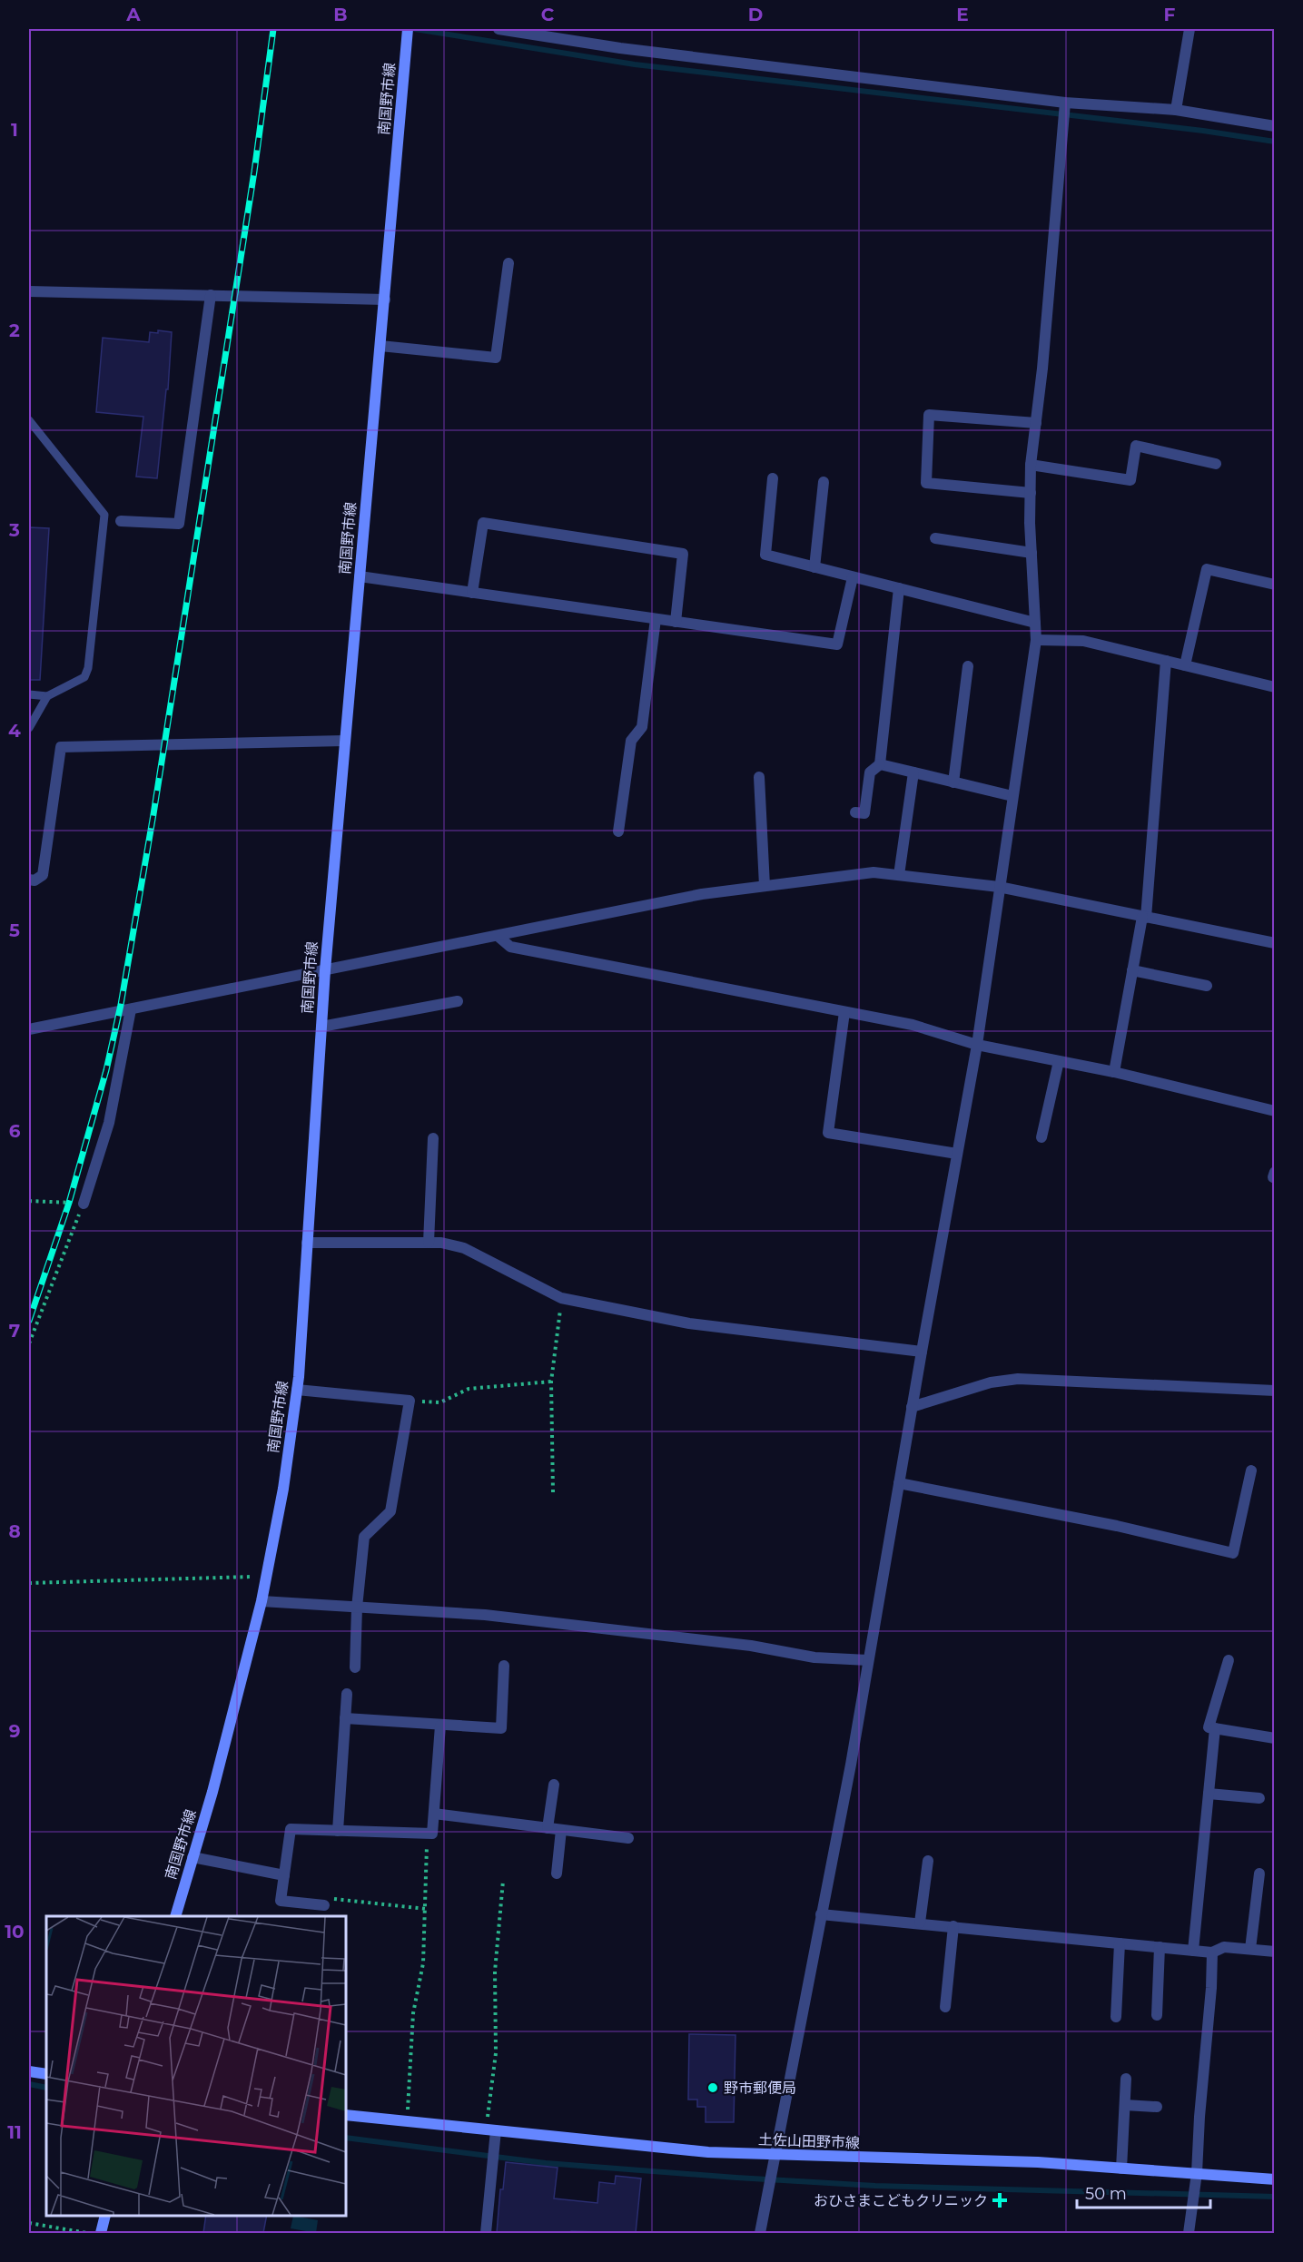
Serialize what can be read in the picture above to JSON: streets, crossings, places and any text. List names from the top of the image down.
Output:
{
  "streets": {
    "main road": ["南国野市線", "土佐山田野市線"]
  },
  "places": {
    "other": ["野市郵便局"],
    "health": ["おひさまこどもクリニック"]
  },
  "scale_bar": "50 m",
  "grid": {
    "columns": [
      "A",
      "B",
      "C",
      "D",
      "E",
      "F"
    ],
    "rows": [
      "1",
      "2",
      "3",
      "4",
      "5",
      "6",
      "7",
      "8",
      "9",
      "10",
      "11"
    ]
  }
}
